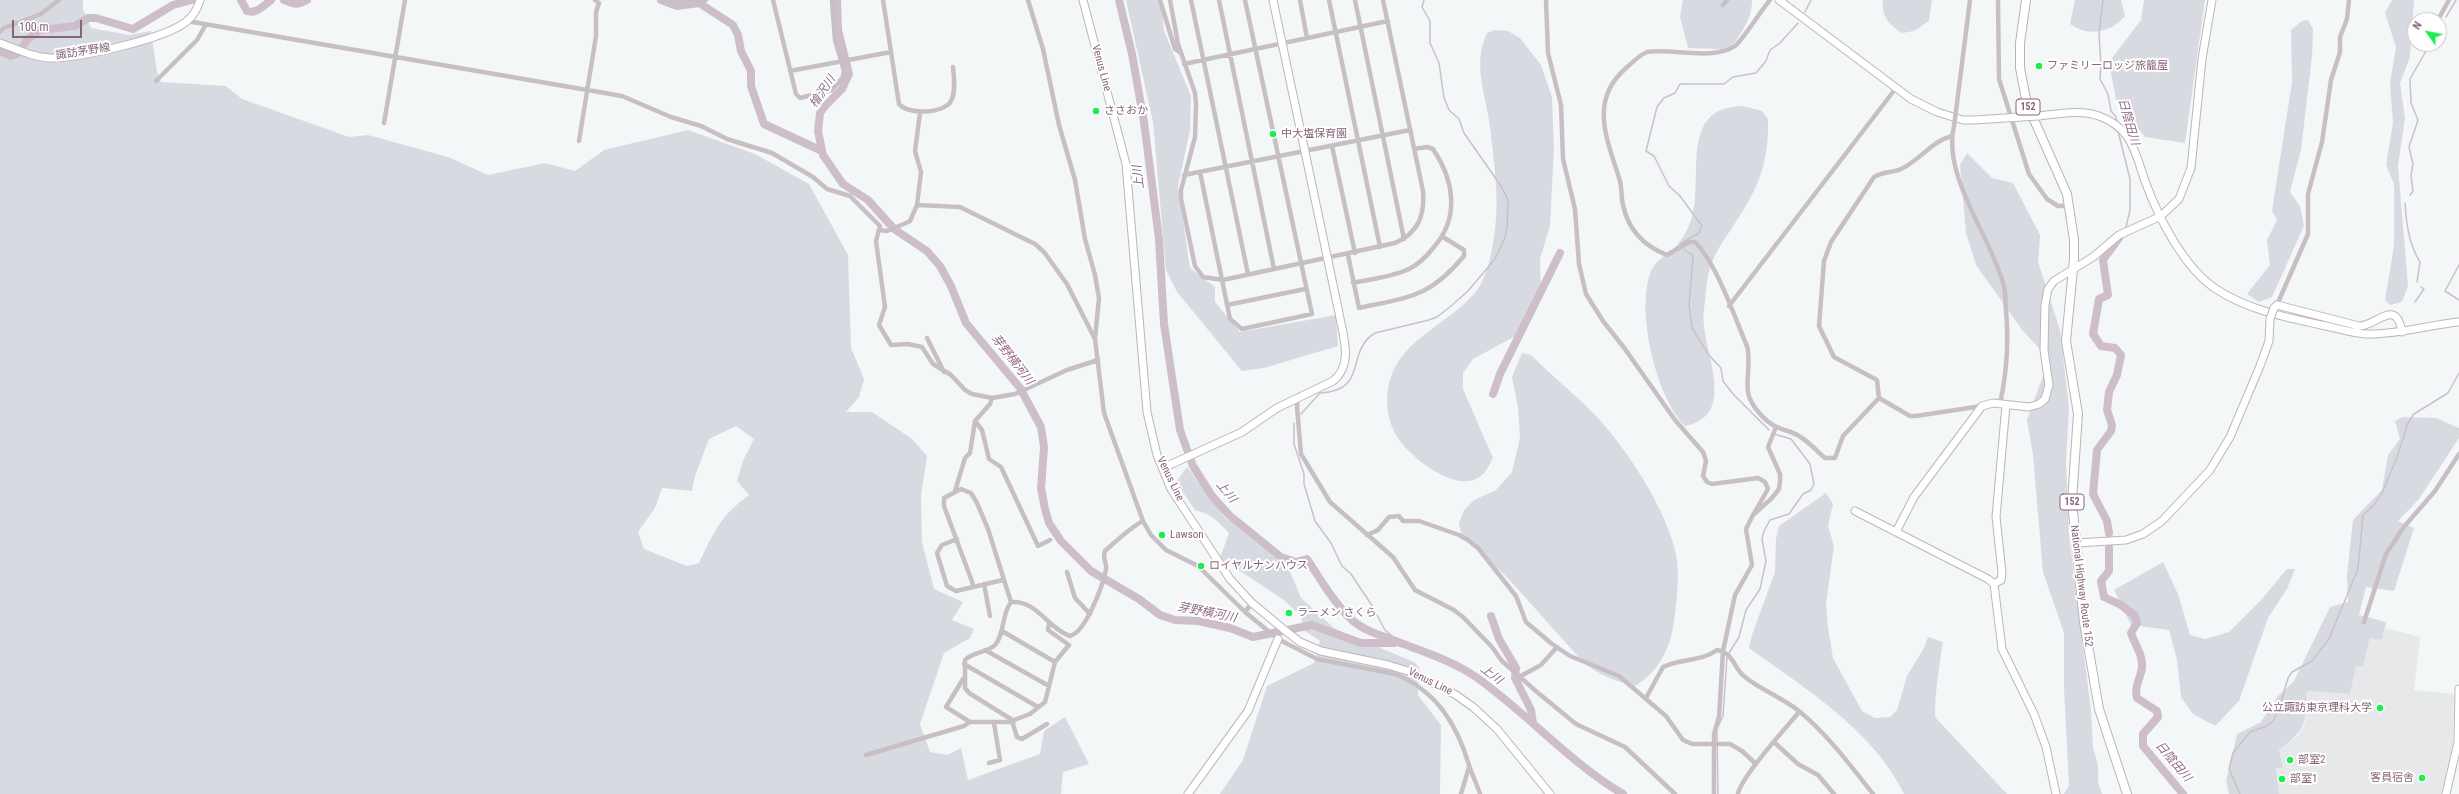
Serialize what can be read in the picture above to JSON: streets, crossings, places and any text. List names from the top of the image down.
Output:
{
  "streets": {
    "highway": ["152", "National Highway Route 152"],
    "street": ["諏訪茅野線", "Venus Line"]
  },
  "water": [
    "檜沢川",
    "日陰田川",
    "上川",
    "芽野横河川"
  ],
  "places": [
    "ファミリーロッジ旅籠屋",
    "ささおか",
    "中大塩保育園",
    "Lawson",
    "ロイヤルナンハウス",
    "ラーメン さくら",
    "公立諏訪東京理科大学",
    "部室2",
    "客員宿舎",
    "部室1"
  ],
  "scale_bar": "100 m",
  "north": "top left"
}
